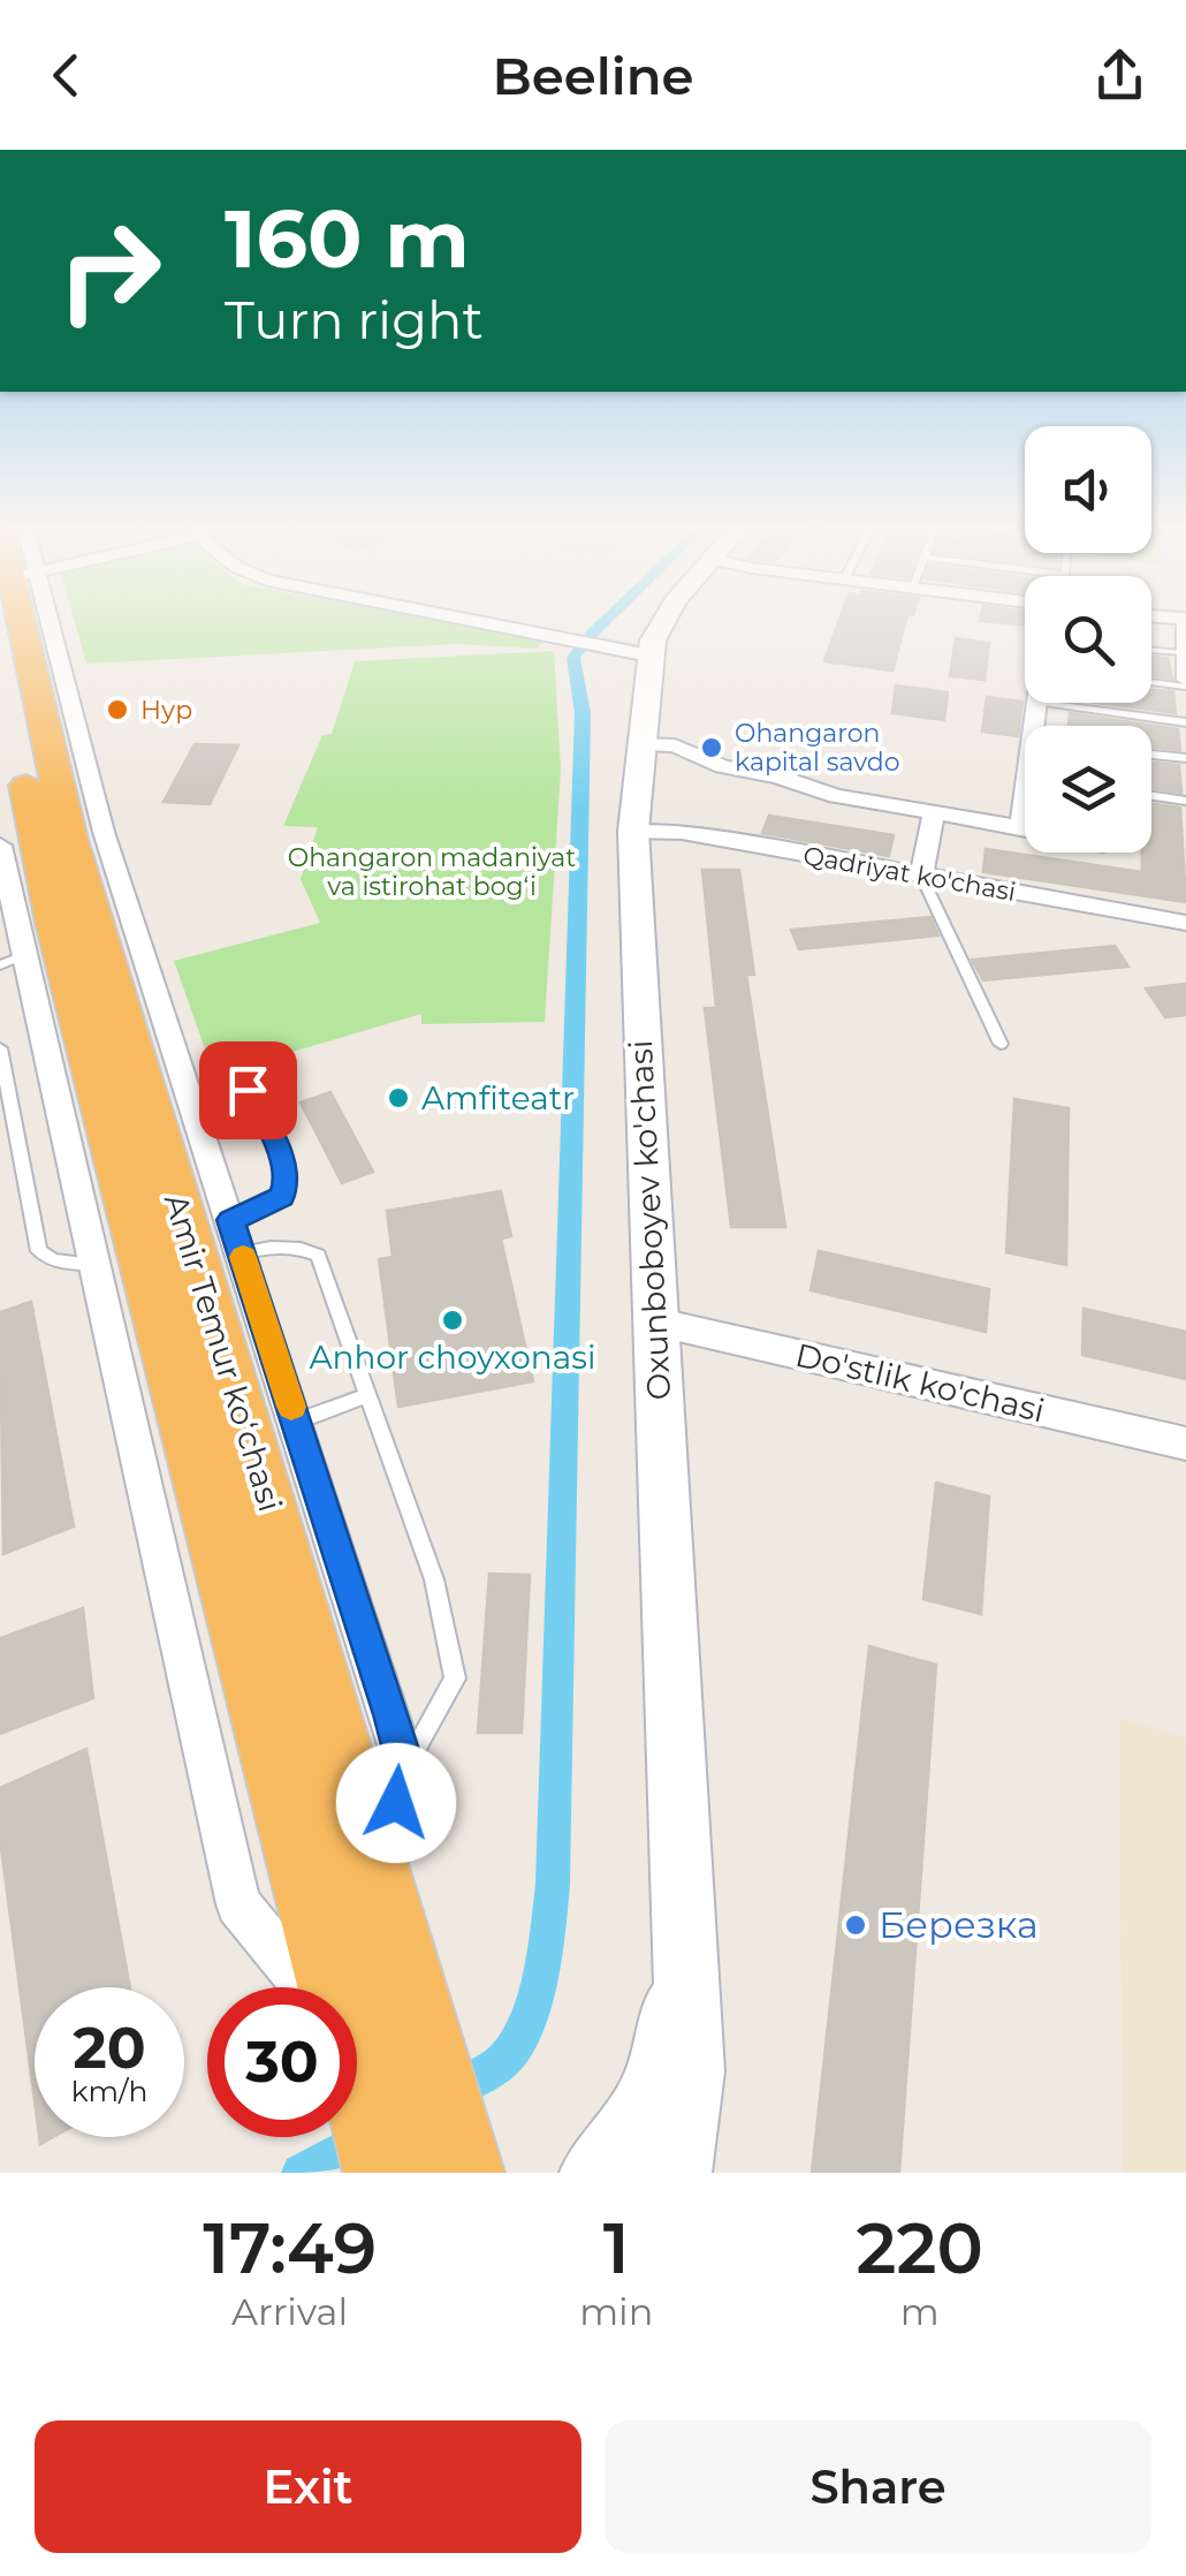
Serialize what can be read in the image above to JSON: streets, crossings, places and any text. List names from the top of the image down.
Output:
{
  "streets": {
    "highway": ["Amir Temur koʻchasi"],
    "main road": ["Oxunboboyev ko'chasi"],
    "street": ["Qadriyat ko'chasi", "Do'stlik ko'chasi"]
  },
  "crossings": [
    ["Qadriyat ko'chasi", "Oxunboboyev ko'chasi"],
    ["Oxunboboyev ko'chasi", "Do'stlik ko'chasi"]
  ],
  "parks": ["Ohangaron madaniyat va istirohat bogʻi"],
  "places": [
    "Нур",
    "Ohangaron kapital savdo",
    "Amfiteatr",
    "Anhor choyxonasi",
    "Березка"
  ],
  "page": {
    "header": "Beeline",
    "turn": ["160 m", "Turn right"],
    "speed": "20 km/h",
    "limit": "30",
    "eta": [
      "17:49",
      "Arrival",
      "1",
      "min",
      "220",
      "m"
    ],
    "buttons": ["Exit", "Share"]
  }
}
